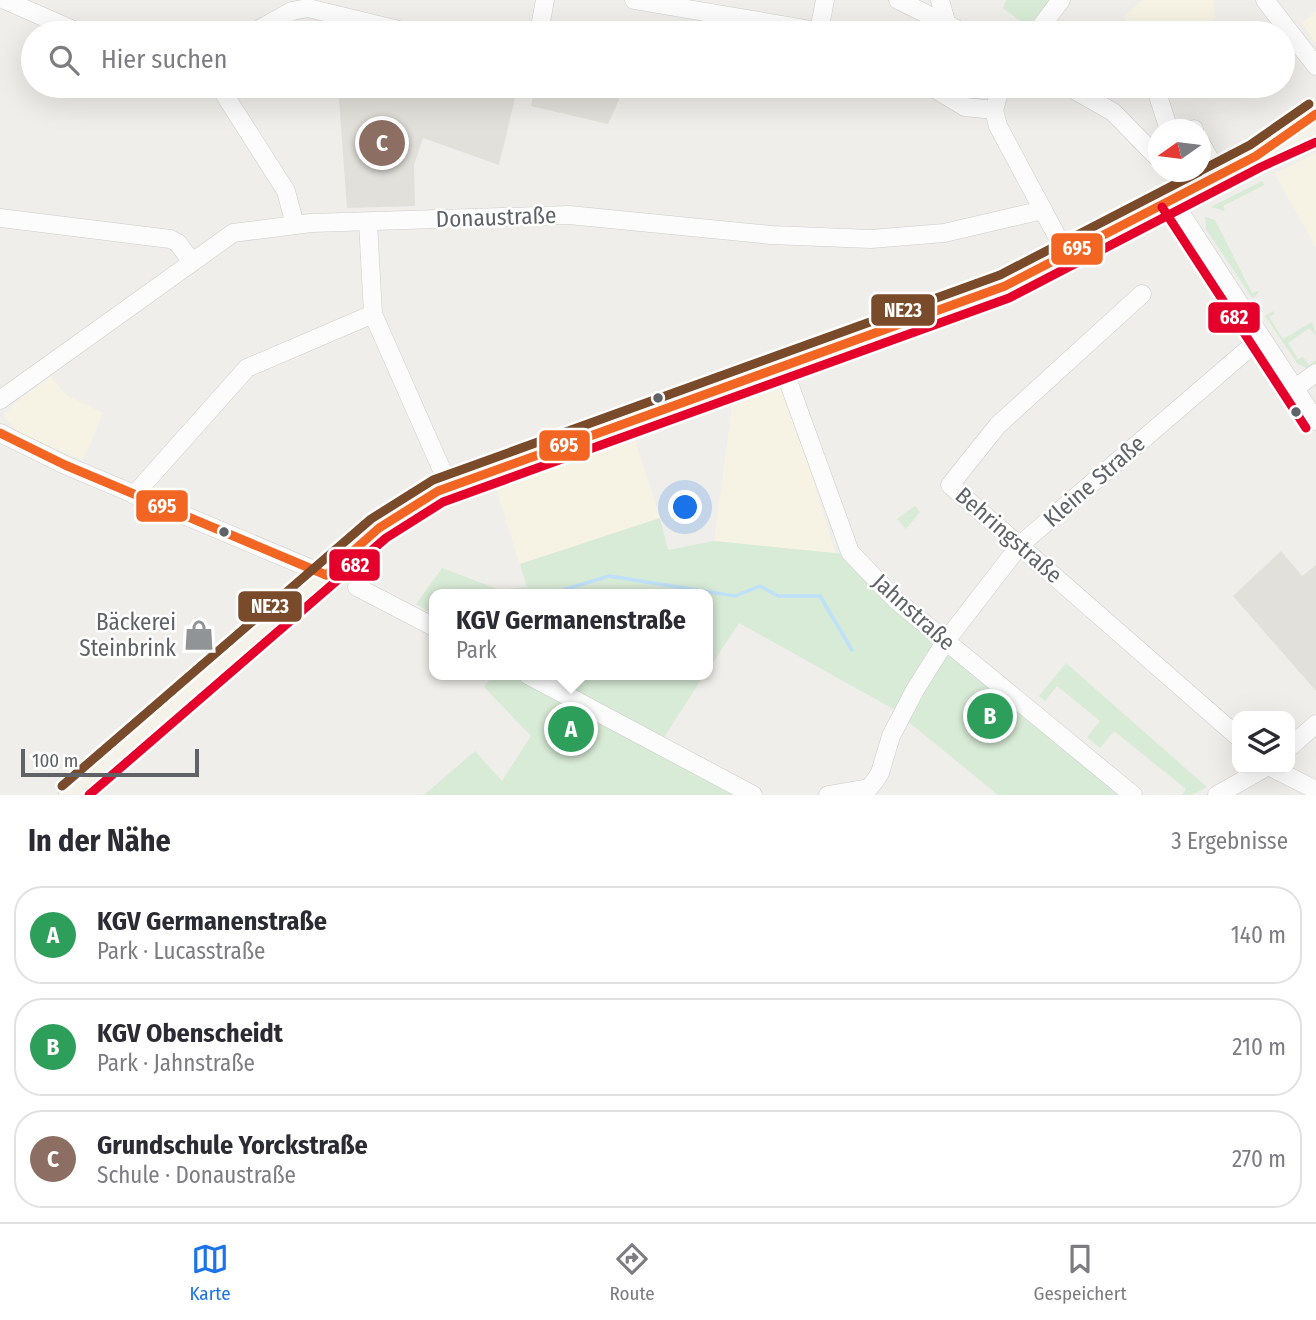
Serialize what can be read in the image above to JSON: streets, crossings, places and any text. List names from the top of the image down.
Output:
{
  "streets": {
    "street": [
      "Donaustraße",
      "Kleine Straße",
      "Behringstraße",
      "Jahnstraße"
    ]
  },
  "crossings": [
    ["Kleine Straße", "Behringstraße"],
    ["Kleine Straße", "Jahnstraße"]
  ],
  "places": {
    "shop": ["Bäckerei Steinbrink"]
  },
  "lines": ["transit line NE23", "transit line 695", "transit line 682"],
  "scale_bar": "100 m",
  "north": "left",
  "page": {
    "search": "Hier suchen",
    "pins": ["C", "B", "A"],
    "popup": ["KGV Germanenstraße", "Park"],
    "scale": "100 m",
    "heading": ["In der Nähe", "3 Ergebnisse"],
    "list": [
      {
        "mark": "A",
        "name": "KGV Germanenstraße",
        "note": "Park · Lucasstraße",
        "value": "140 m"
      },
      {
        "mark": "B",
        "name": "KGV Obenscheidt",
        "note": "Park · Jahnstraße",
        "value": "210 m"
      },
      {
        "mark": "C",
        "name": "Grundschule Yorckstraße",
        "note": "Schule · Donaustraße",
        "value": "270 m"
      }
    ],
    "nav": ["Karte", "Route", "Gespeichert"]
  }
}
